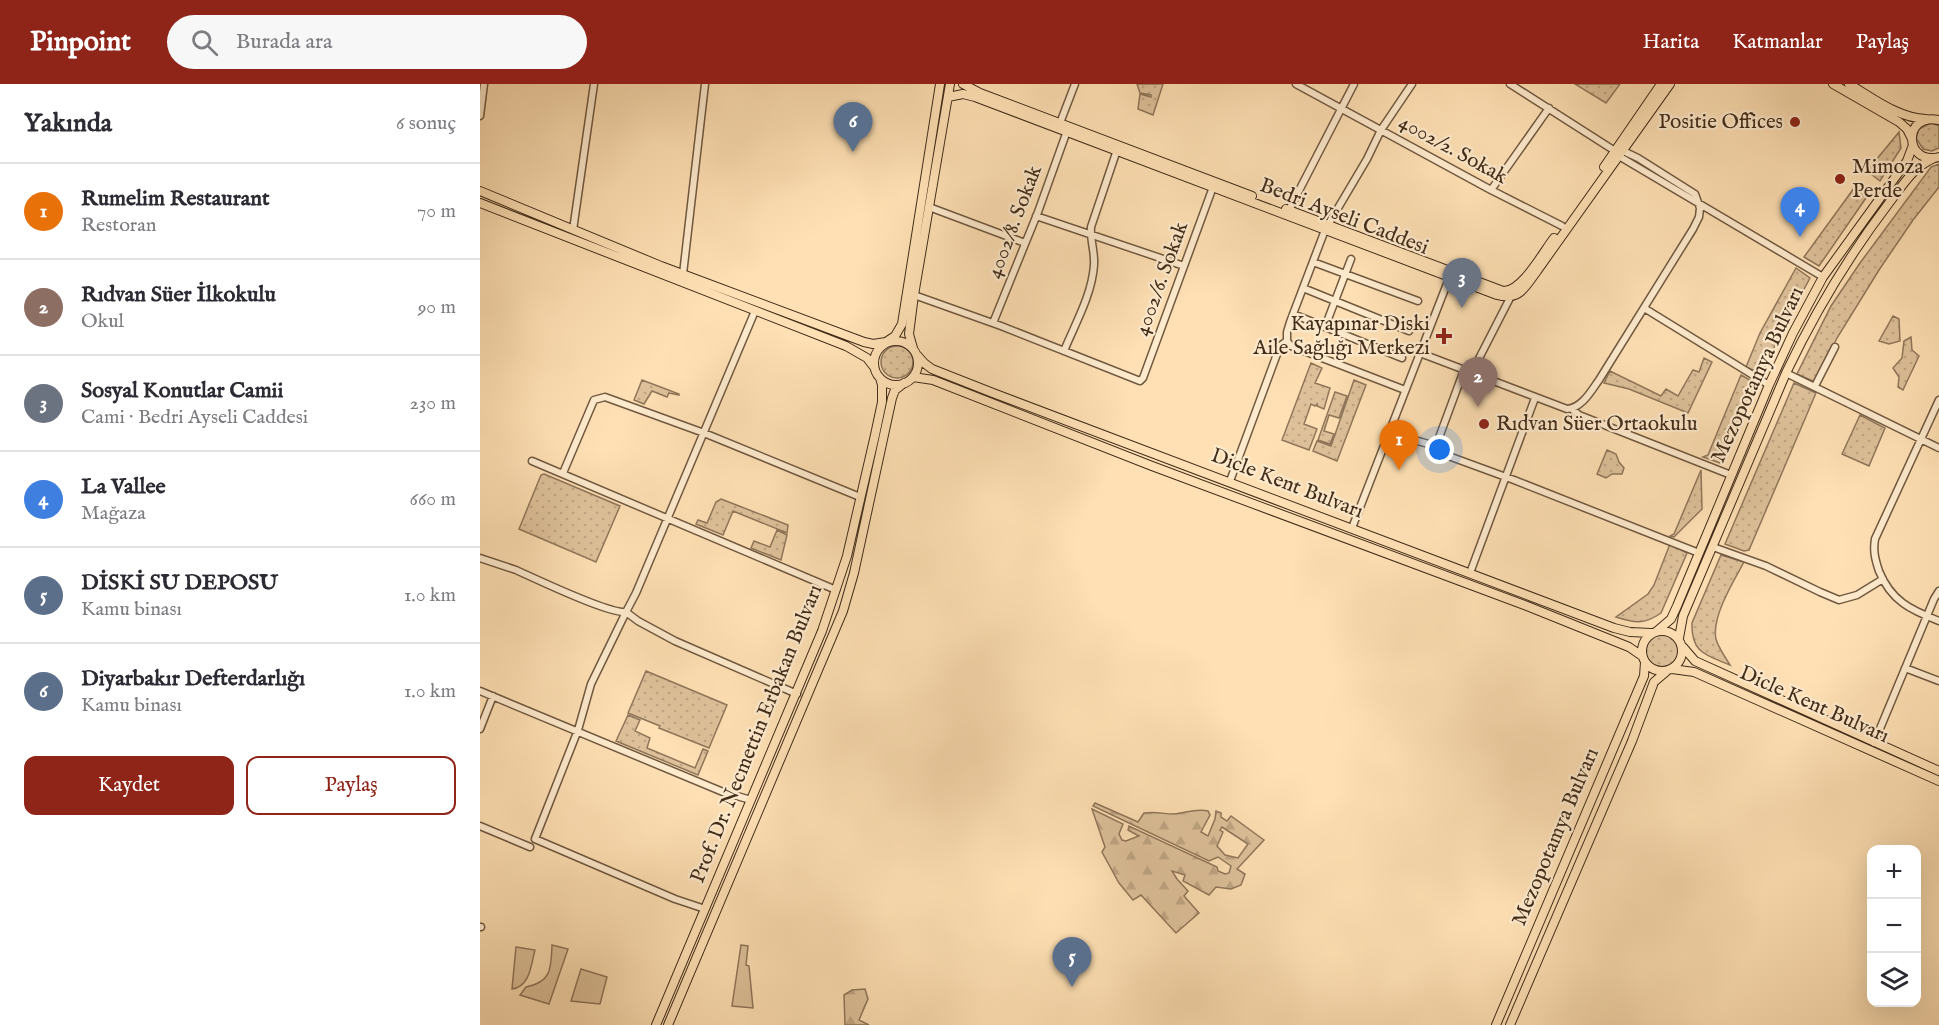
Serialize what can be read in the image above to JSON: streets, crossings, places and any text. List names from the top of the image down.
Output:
{
  "streets": {
    "main road": [
      "Bedri Ayseli Caddesi",
      "Mezopotamya Bulvarı",
      "Dicle Kent Bulvarı",
      "Prof. Dr. Necmettin Erbakan Bulvarı"
    ],
    "street": ["4002/2. Sokak", "4002/8. Sokak", "4002/6. Sokak"]
  },
  "crossings": [
    ["4002/2. Sokak", "Bedri Ayseli Caddesi"],
    ["Bedri Ayseli Caddesi", "4002/8. Sokak"],
    ["Bedri Ayseli Caddesi", "4002/6. Sokak"],
    ["Mezopotamya Bulvarı", "Dicle Kent Bulvarı"],
    ["Dicle Kent Bulvarı", "Prof. Dr. Necmettin Erbakan Bulvarı"]
  ],
  "places": {
    "other": ["Positie Offices", "Mimoza Perde", "Rıdvan Süer Ortaokulu"],
    "health": ["Kayapınar Diski Aile Sağlığı Merkezi"]
  },
  "page": {
    "header": "Pinpoint",
    "search": "Burada ara",
    "nav": ["Harita", "Katmanlar", "Paylaş"],
    "heading": ["Yakında", "6 sonuç"],
    "pins": [
      "6",
      "4",
      "3",
      "2",
      "1",
      "5"
    ],
    "list": [
      {
        "mark": "1",
        "name": "Rumelim Restaurant",
        "note": "Restoran",
        "value": "70 m"
      },
      {
        "mark": "2",
        "name": "Rıdvan Süer İlkokulu",
        "note": "Okul",
        "value": "90 m"
      },
      {
        "mark": "3",
        "name": "Sosyal Konutlar Camii",
        "note": "Cami · Bedri Ayseli Caddesi",
        "value": "230 m"
      },
      {
        "mark": "4",
        "name": "La Vallee",
        "note": "Mağaza",
        "value": "660 m"
      },
      {
        "mark": "5",
        "name": "DİSKİ SU DEPOSU",
        "note": "Kamu binası",
        "value": "1.0 km"
      },
      {
        "mark": "6",
        "name": "Diyarbakır Defterdarlığı",
        "note": "Kamu binası",
        "value": "1.0 km"
      }
    ],
    "buttons": ["Kaydet", "Paylaş"],
    "map_buttons": ["+", "−"]
  }
}
